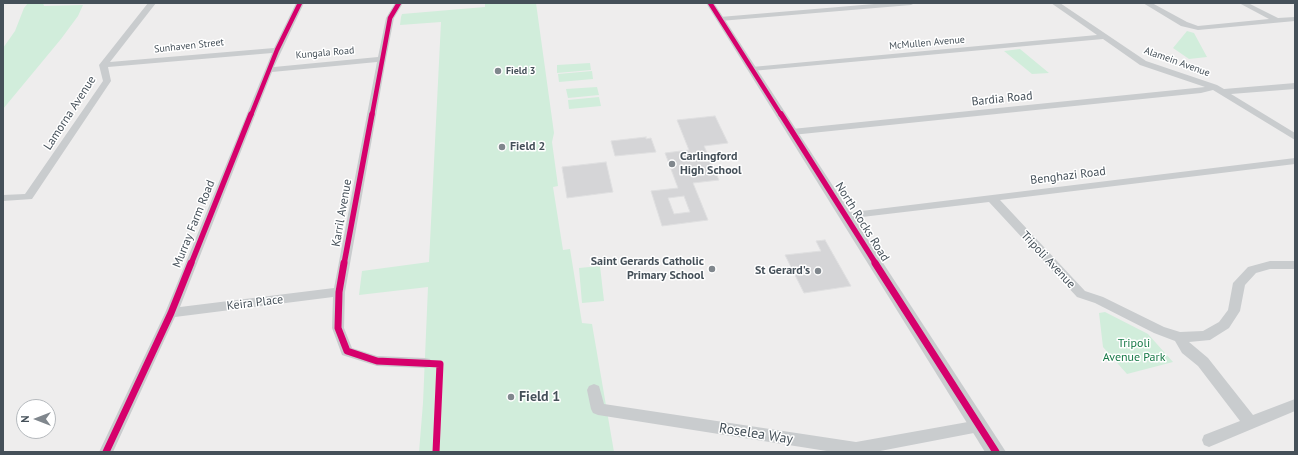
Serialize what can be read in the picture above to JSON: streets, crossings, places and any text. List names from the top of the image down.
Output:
{
  "streets": {
    "street": [
      "McMullen Avenue",
      "Sunhaven Street",
      "Kungala Road",
      "Alamein Avenue",
      "Bardia Road",
      "Lamorna Avenue",
      "Benghazi Road",
      "Karril Avenue",
      "North Rocks Road",
      "Murray Farm Road",
      "Tripoli Avenue",
      "Keira Place",
      "Roselea Way"
    ]
  },
  "crossings": [
    ["McMullen Avenue", "Alamein Avenue"],
    ["McMullen Avenue", "North Rocks Road"],
    ["Sunhaven Street", "Lamorna Avenue"],
    ["Sunhaven Street", "Murray Farm Road"],
    ["Kungala Road", "Karril Avenue"],
    ["Kungala Road", "Murray Farm Road"],
    ["Alamein Avenue", "Bardia Road"],
    ["Bardia Road", "North Rocks Road"],
    ["Benghazi Road", "North Rocks Road"],
    ["Benghazi Road", "Tripoli Avenue"],
    ["Karril Avenue", "Keira Place"],
    ["North Rocks Road", "Roselea Way"],
    ["Murray Farm Road", "Keira Place"]
  ],
  "parks": ["Tripoli Avenue Park"],
  "places": [
    "Field 3",
    "Field 2",
    "Carlingford High School",
    "Saint Gerards Catholic Primary School",
    "St Gerard's",
    "Field 1"
  ],
  "north": "left"
}
